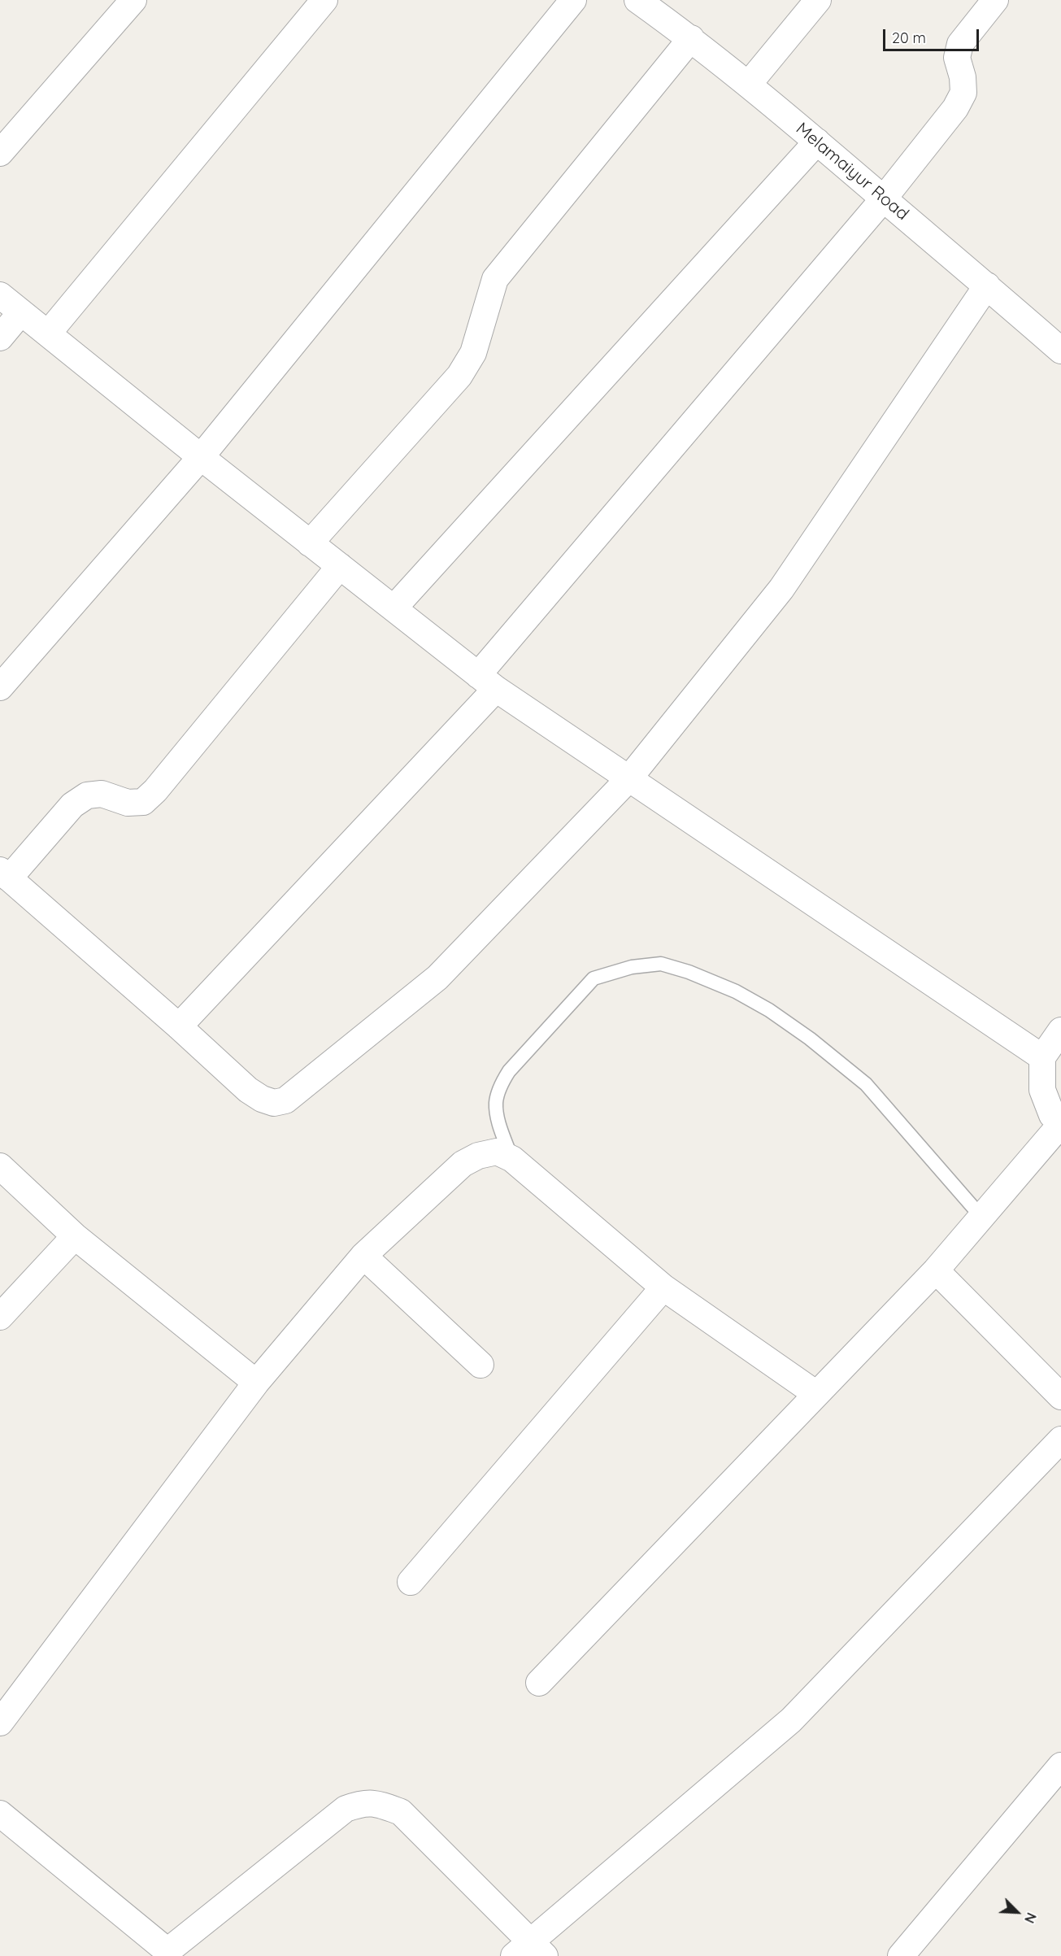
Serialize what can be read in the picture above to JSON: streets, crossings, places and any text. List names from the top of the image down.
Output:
{
  "streets": {
    "street": ["Melamaiyur Road"]
  },
  "scale_bar": "20 m",
  "north": "bottom right"
}
